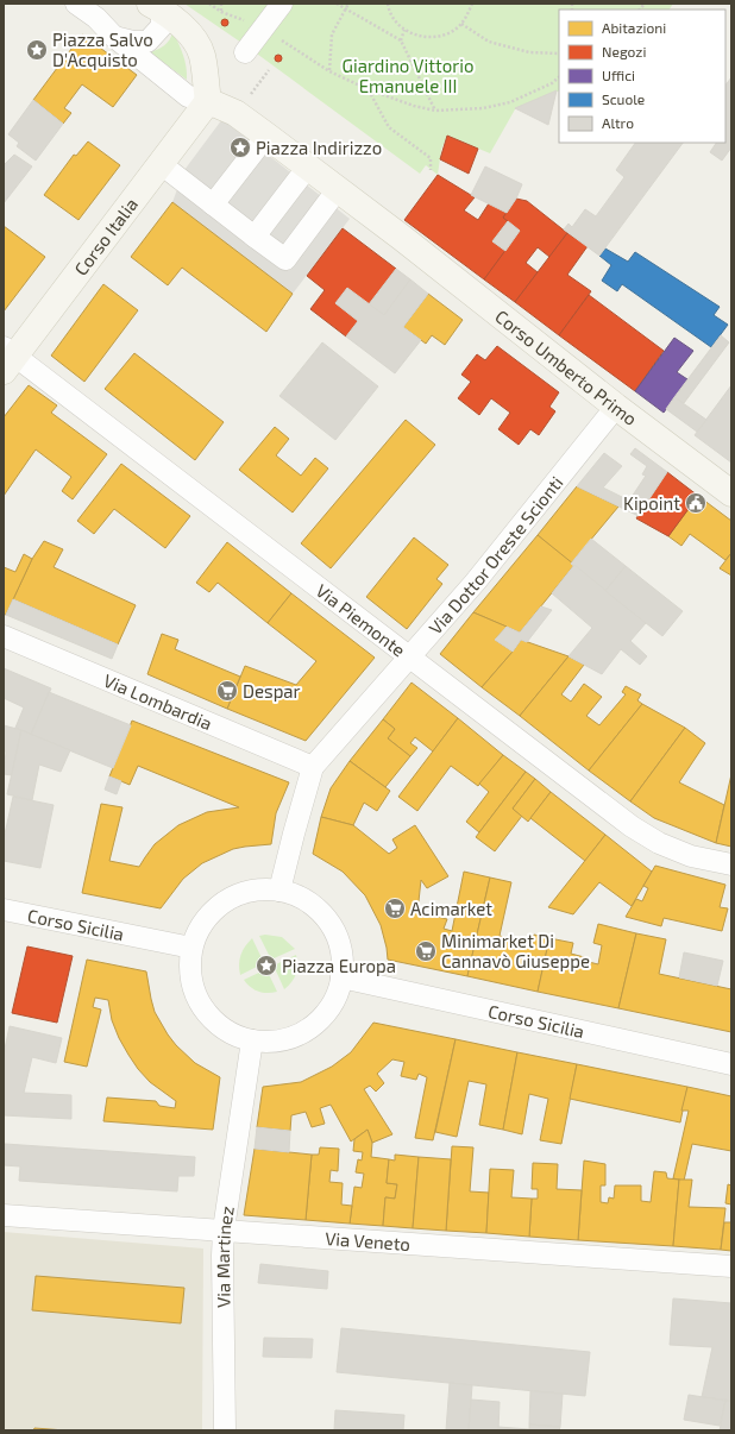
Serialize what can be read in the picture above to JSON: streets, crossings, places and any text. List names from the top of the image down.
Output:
{
  "streets": {
    "street": [
      "Corso Italia",
      "Corso Umberto Primo",
      "Via Dottor Oreste Scionti",
      "Via Piemonte",
      "Via Lombardia",
      "Corso Sicilia",
      "Via Veneto",
      "Via Martinez"
    ]
  },
  "crossings": [
    ["Corso Italia", "Corso Umberto Primo"],
    ["Corso Italia", "Via Piemonte"],
    ["Corso Umberto Primo", "Via Dottor Oreste Scionti"],
    ["Via Dottor Oreste Scionti", "Via Piemonte"],
    ["Via Dottor Oreste Scionti", "Via Lombardia"],
    ["Via Dottor Oreste Scionti", "Corso Sicilia"],
    ["Via Dottor Oreste Scionti", "Via Martinez"],
    ["Corso Sicilia", "Via Martinez"],
    ["Via Veneto", "Via Martinez"]
  ],
  "parks": ["Giardino Vittorio Emanuele III"],
  "places": {
    "place": ["Piazza Salvo D'Acquisto", "Piazza Indirizzo", "Piazza Europa"],
    "public building": ["Kipoint"],
    "supermarket": ["Despar", "Acimarket", "Minimarket Di Cannavò Giuseppe"]
  },
  "legend": [
    "Abitazioni",
    "Negozi",
    "Uffici",
    "Scuole",
    "Altro"
  ]
}
